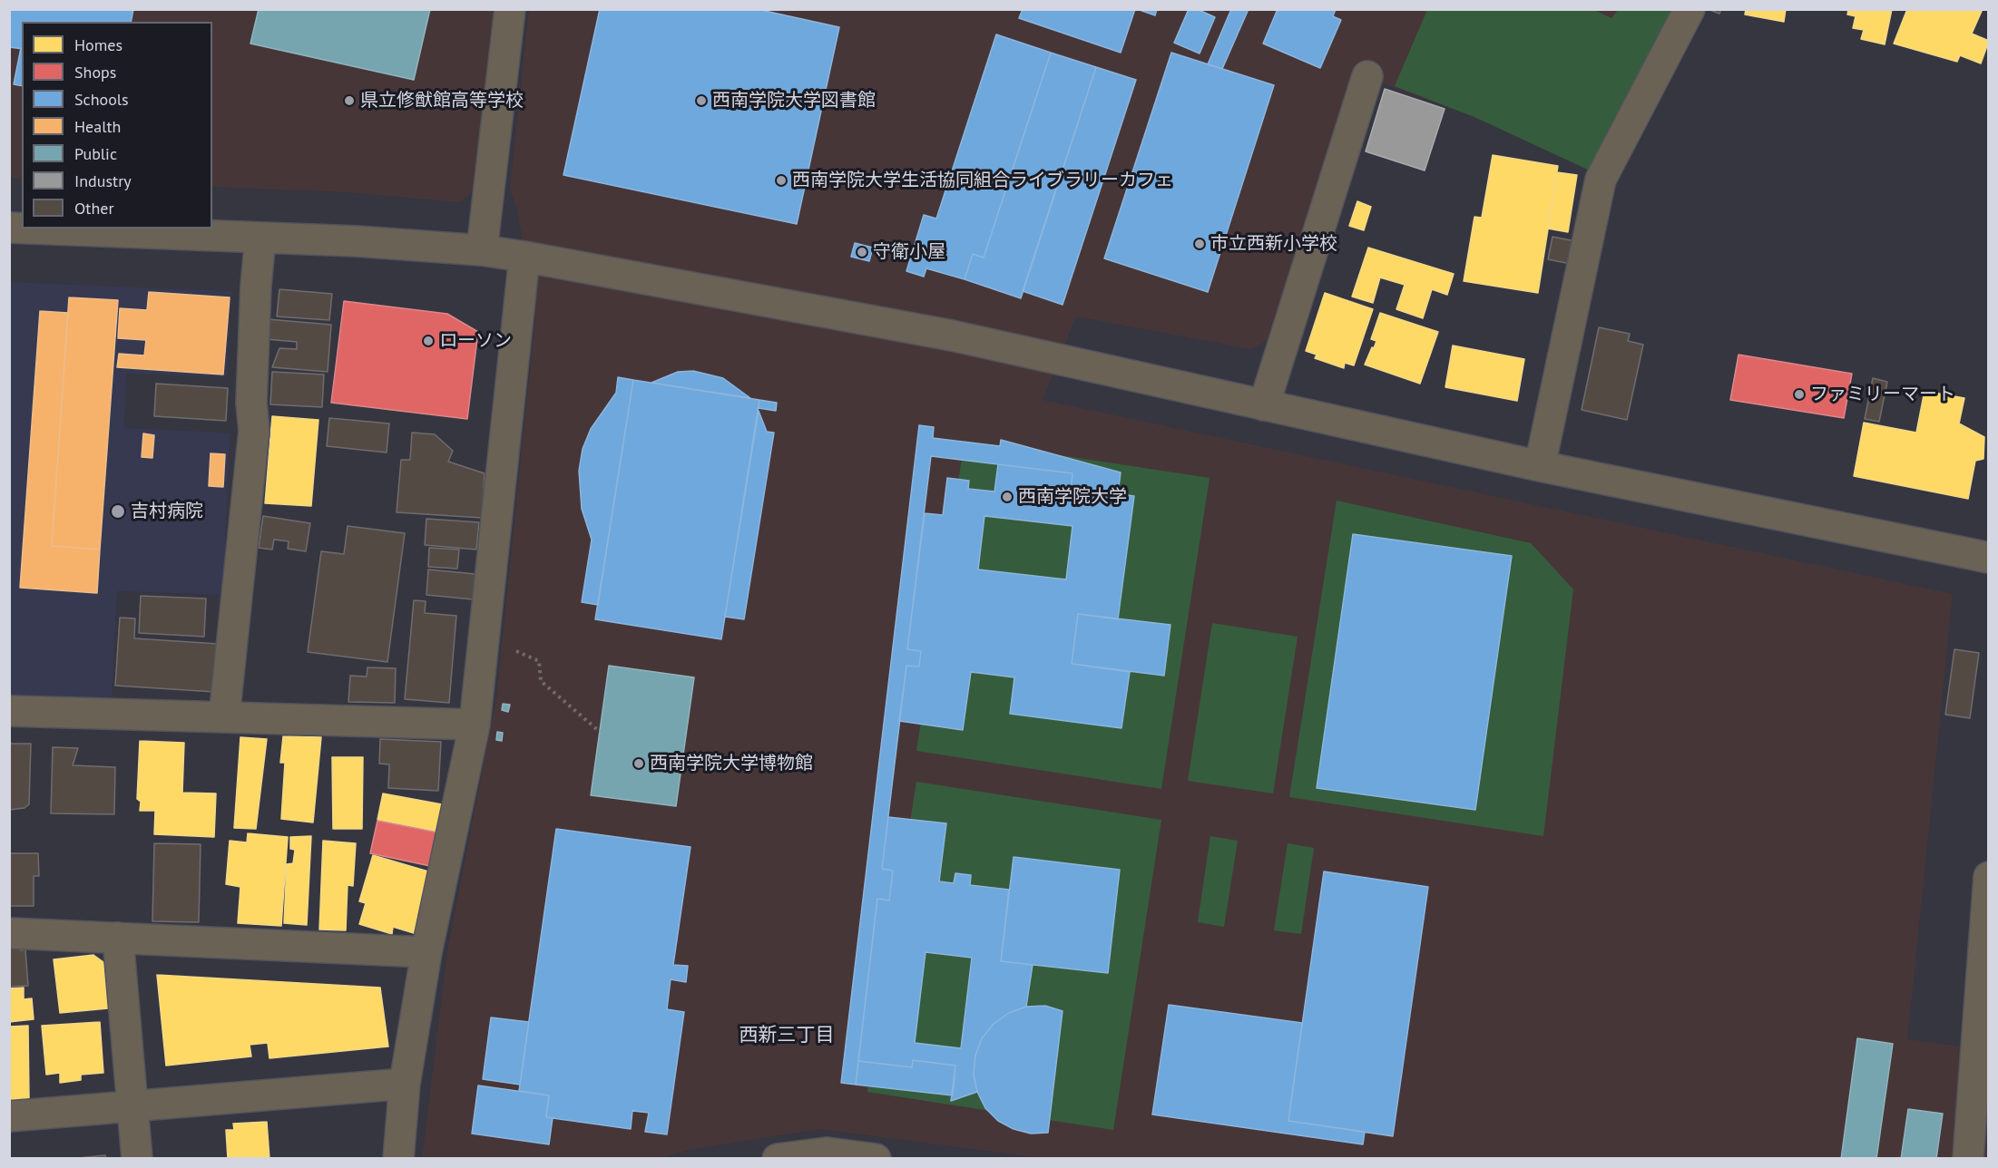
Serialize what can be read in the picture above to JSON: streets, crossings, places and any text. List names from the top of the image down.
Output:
{
  "districts": ["西新三丁目"],
  "places": [
    "県立修猷館高等学校",
    "西南学院大学図書館",
    "西南学院大学生活協同組合ライブラリーカフェ",
    "市立西新小学校",
    "守衛小屋",
    "ローソン",
    "ファミリーマート",
    "西南学院大学",
    "吉村病院",
    "西南学院大学博物館"
  ],
  "legend": [
    "Homes",
    "Shops",
    "Schools",
    "Health",
    "Public",
    "Industry",
    "Other"
  ]
}
